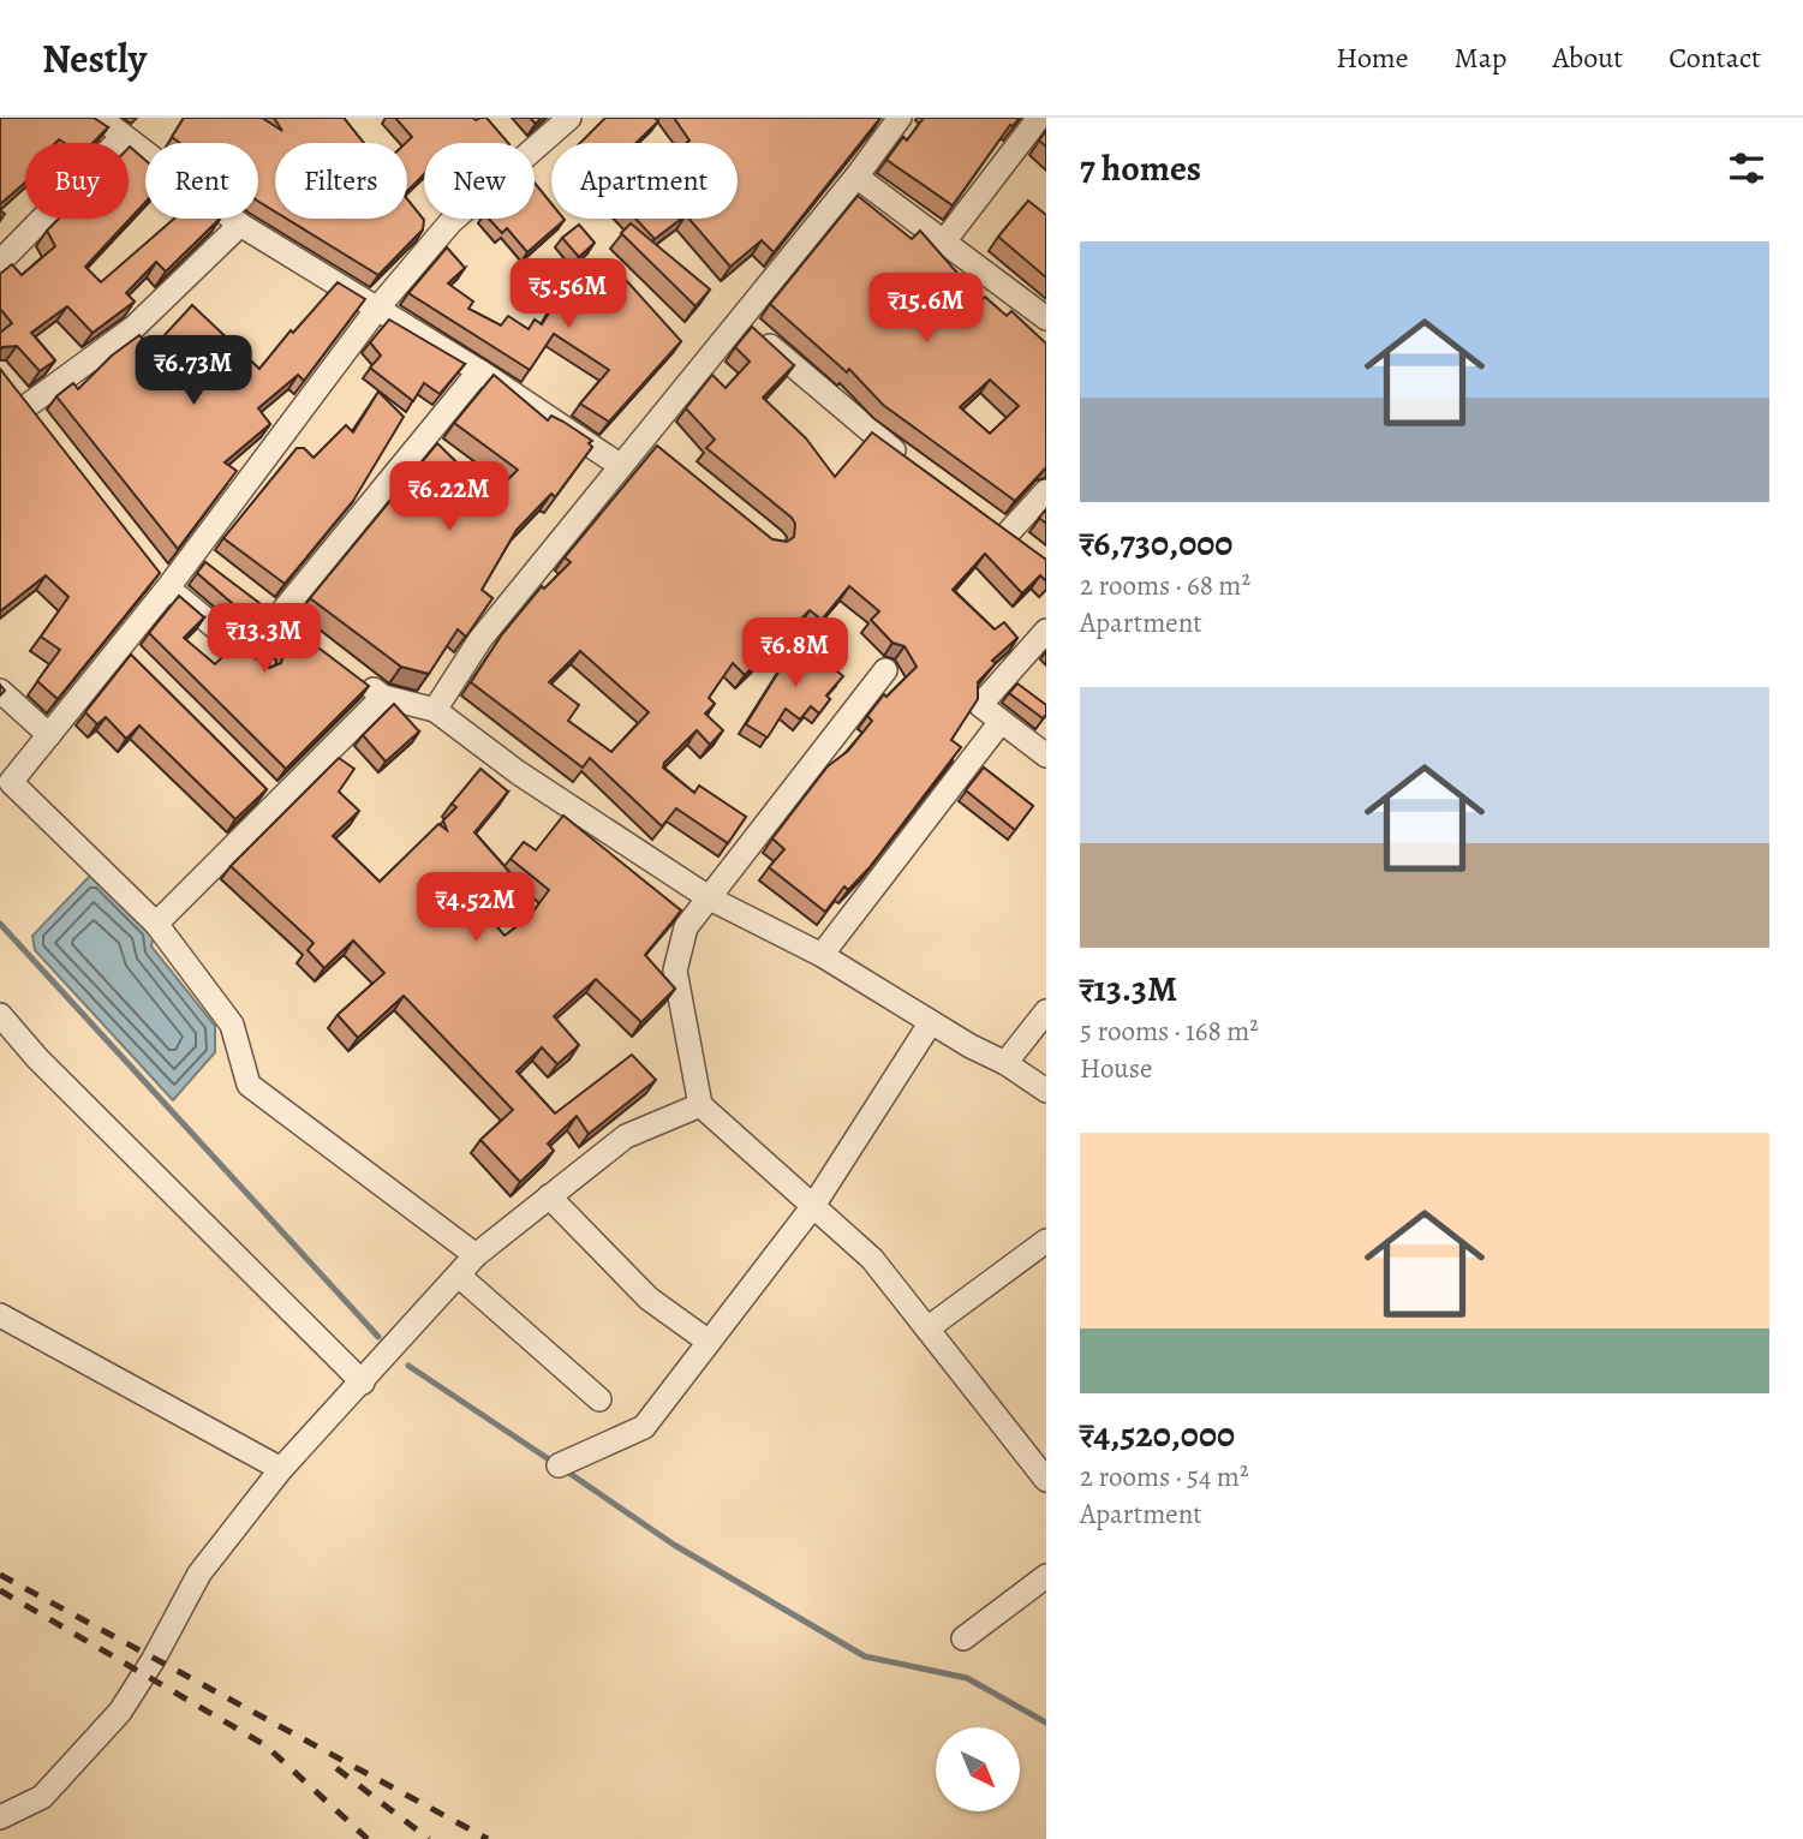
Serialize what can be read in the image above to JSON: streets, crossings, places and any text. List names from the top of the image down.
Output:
{
  "north": "bottom right",
  "page": {
    "header": "Nestly",
    "nav": [
      "Home",
      "Map",
      "About",
      "Contact"
    ],
    "heading": "7 homes",
    "chip": [
      "Buy",
      "Rent",
      "Filters",
      "New",
      "Apartment"
    ],
    "list": [
      {
        "name": "₹6,730,000",
        "note": "2 rooms · 68 m² · Apartment"
      },
      {
        "name": "₹13.3M",
        "note": "5 rooms · 168 m² · House"
      },
      {
        "name": "₹4,520,000",
        "note": "2 rooms · 54 m² · Apartment"
      }
    ],
    "price": [
      "₹5.56M",
      "₹15.6M",
      "₹6.73M",
      "₹6.22M",
      "₹13.3M",
      "₹6.8M",
      "₹4.52M"
    ]
  }
}
